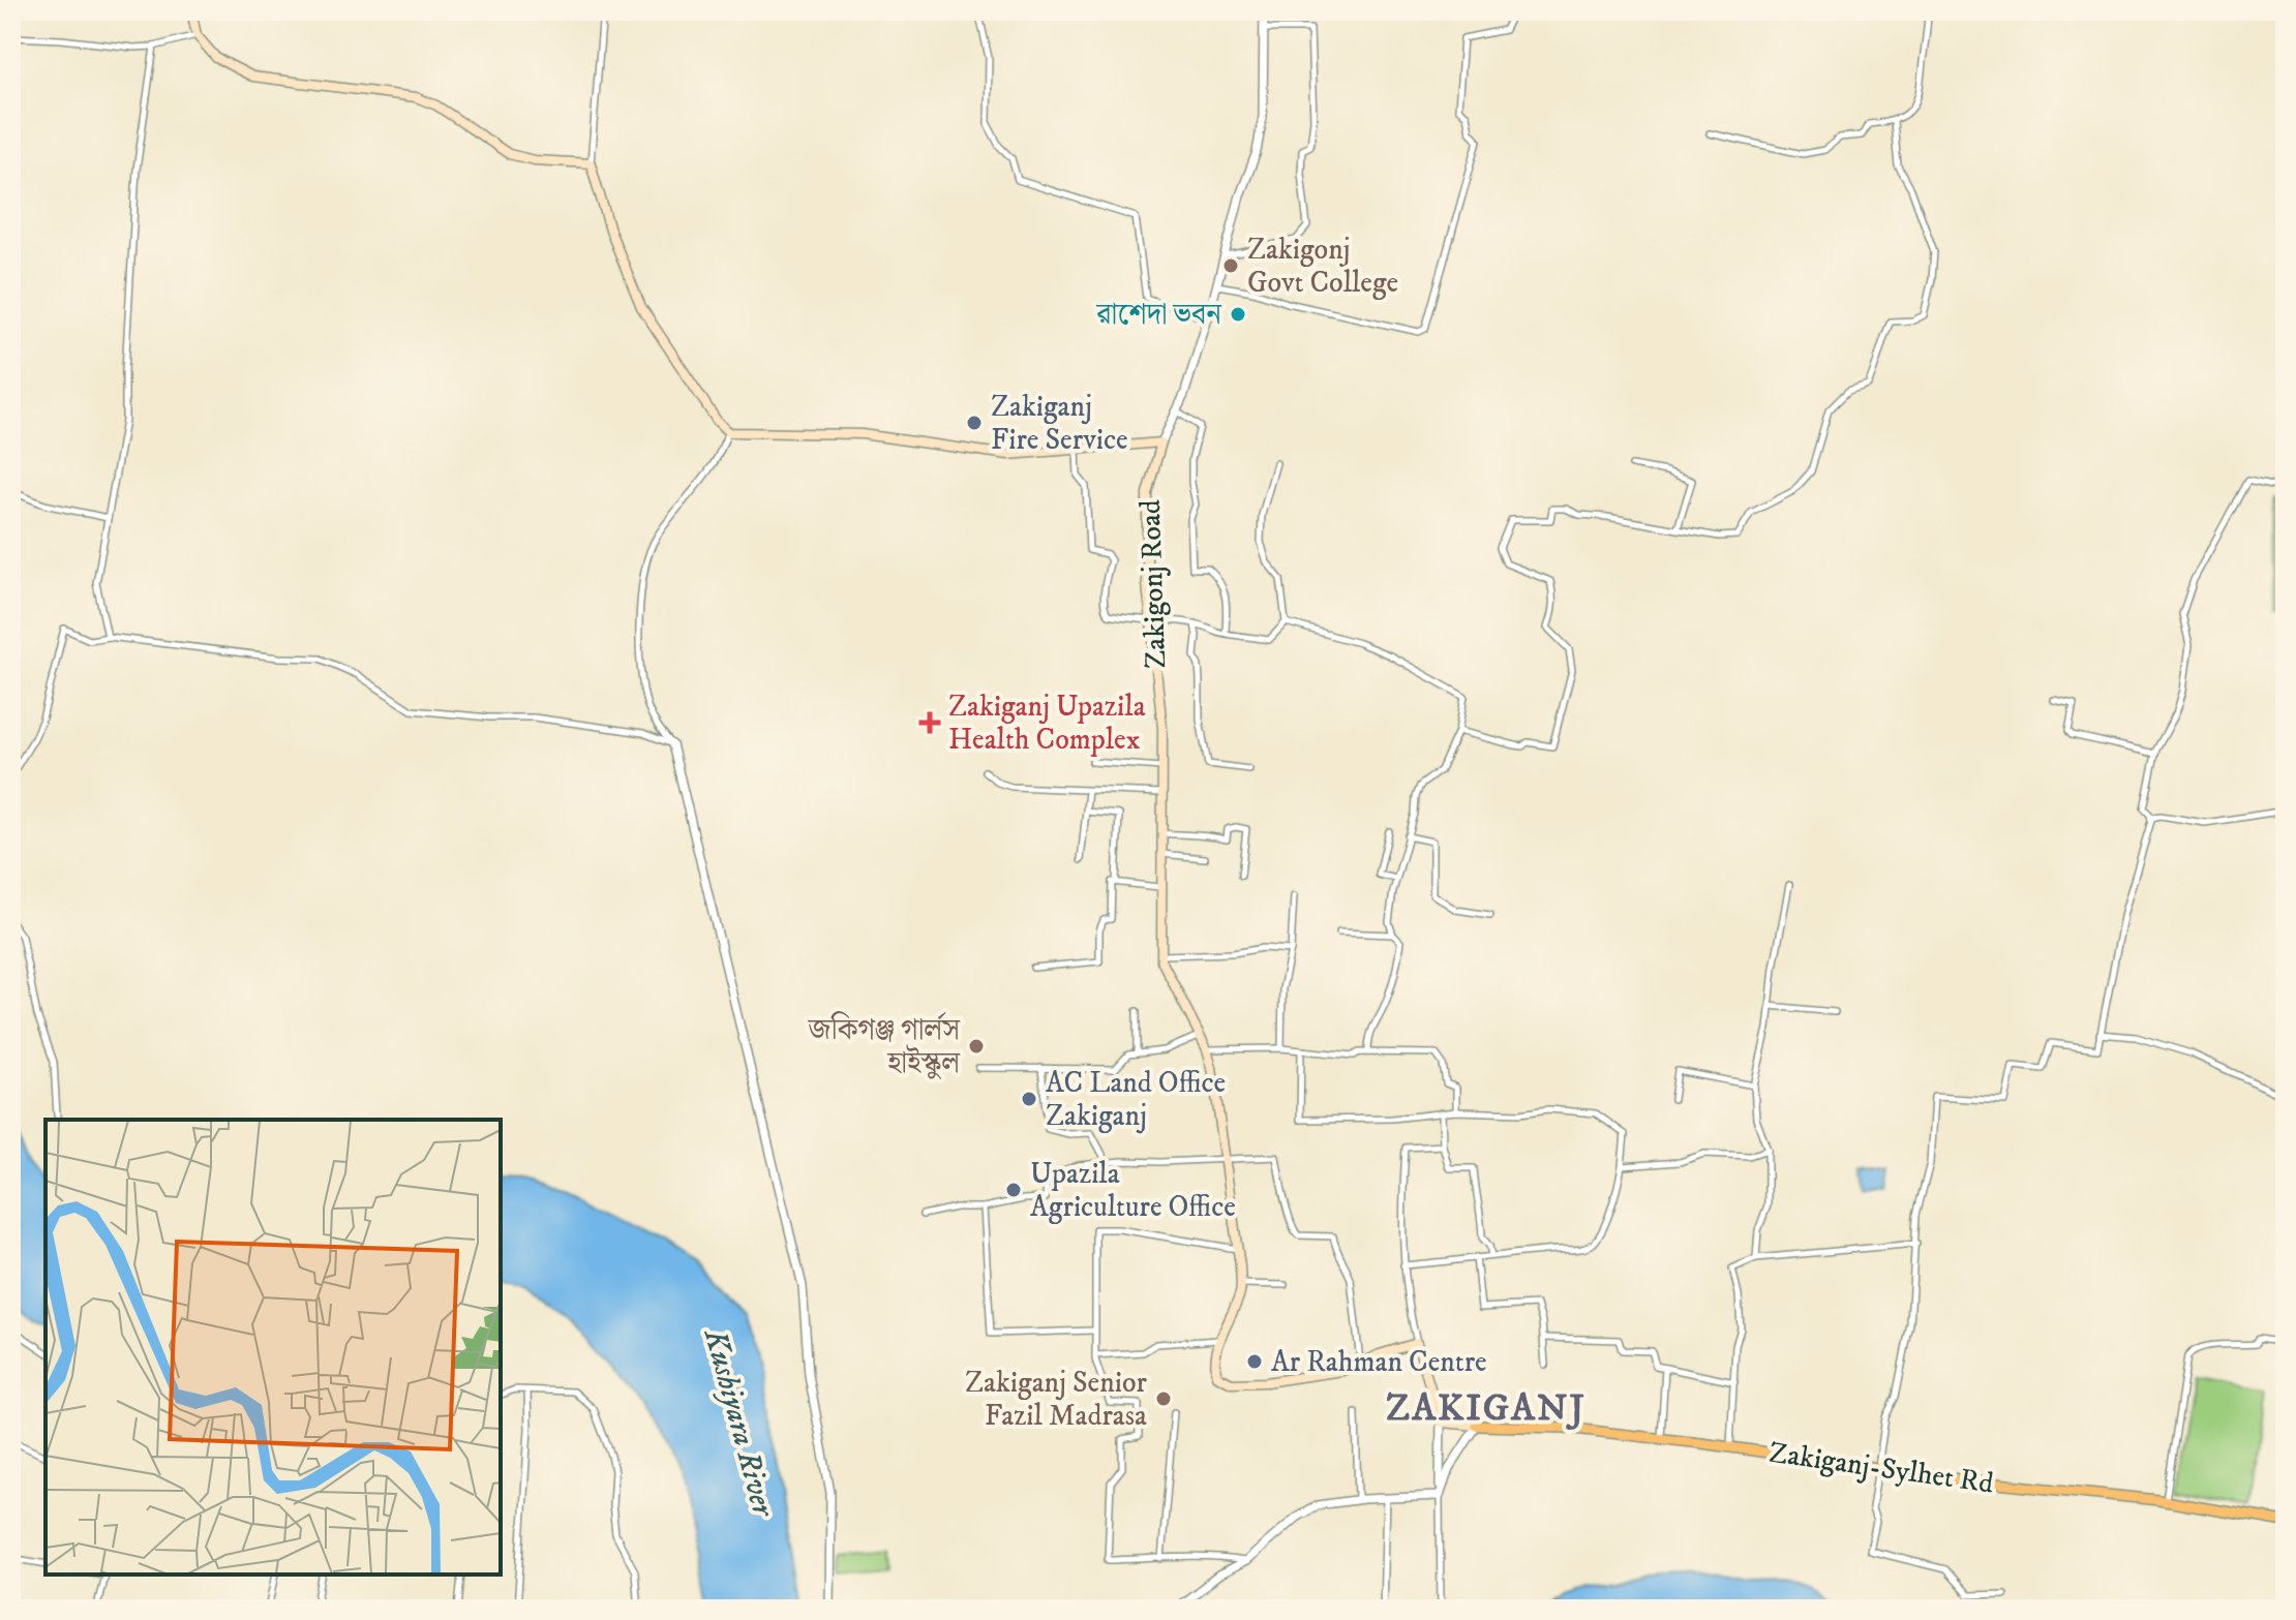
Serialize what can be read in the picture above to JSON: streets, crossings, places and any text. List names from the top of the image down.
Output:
{
  "streets": {
    "main road": ["Zakigonj Road", "Zakiganj-Sylhet Rd"]
  },
  "districts": ["ZAKIGANJ"],
  "water": ["Kushiyara River"],
  "places": {
    "other": [
      "Zakigonj Govt College",
      "রাশেদা ভবন",
      "Zakiganj Fire Service",
      "জকিগঞ্জ গার্লস হাইস্কুল",
      "AC Land Office Zakiganj",
      "Upazila Agriculture Office",
      "Ar Rahman Centre",
      "Zakiganj Senior Fazil Madrasa"
    ],
    "health": ["Zakiganj Upazila Health Complex"]
  }
}
